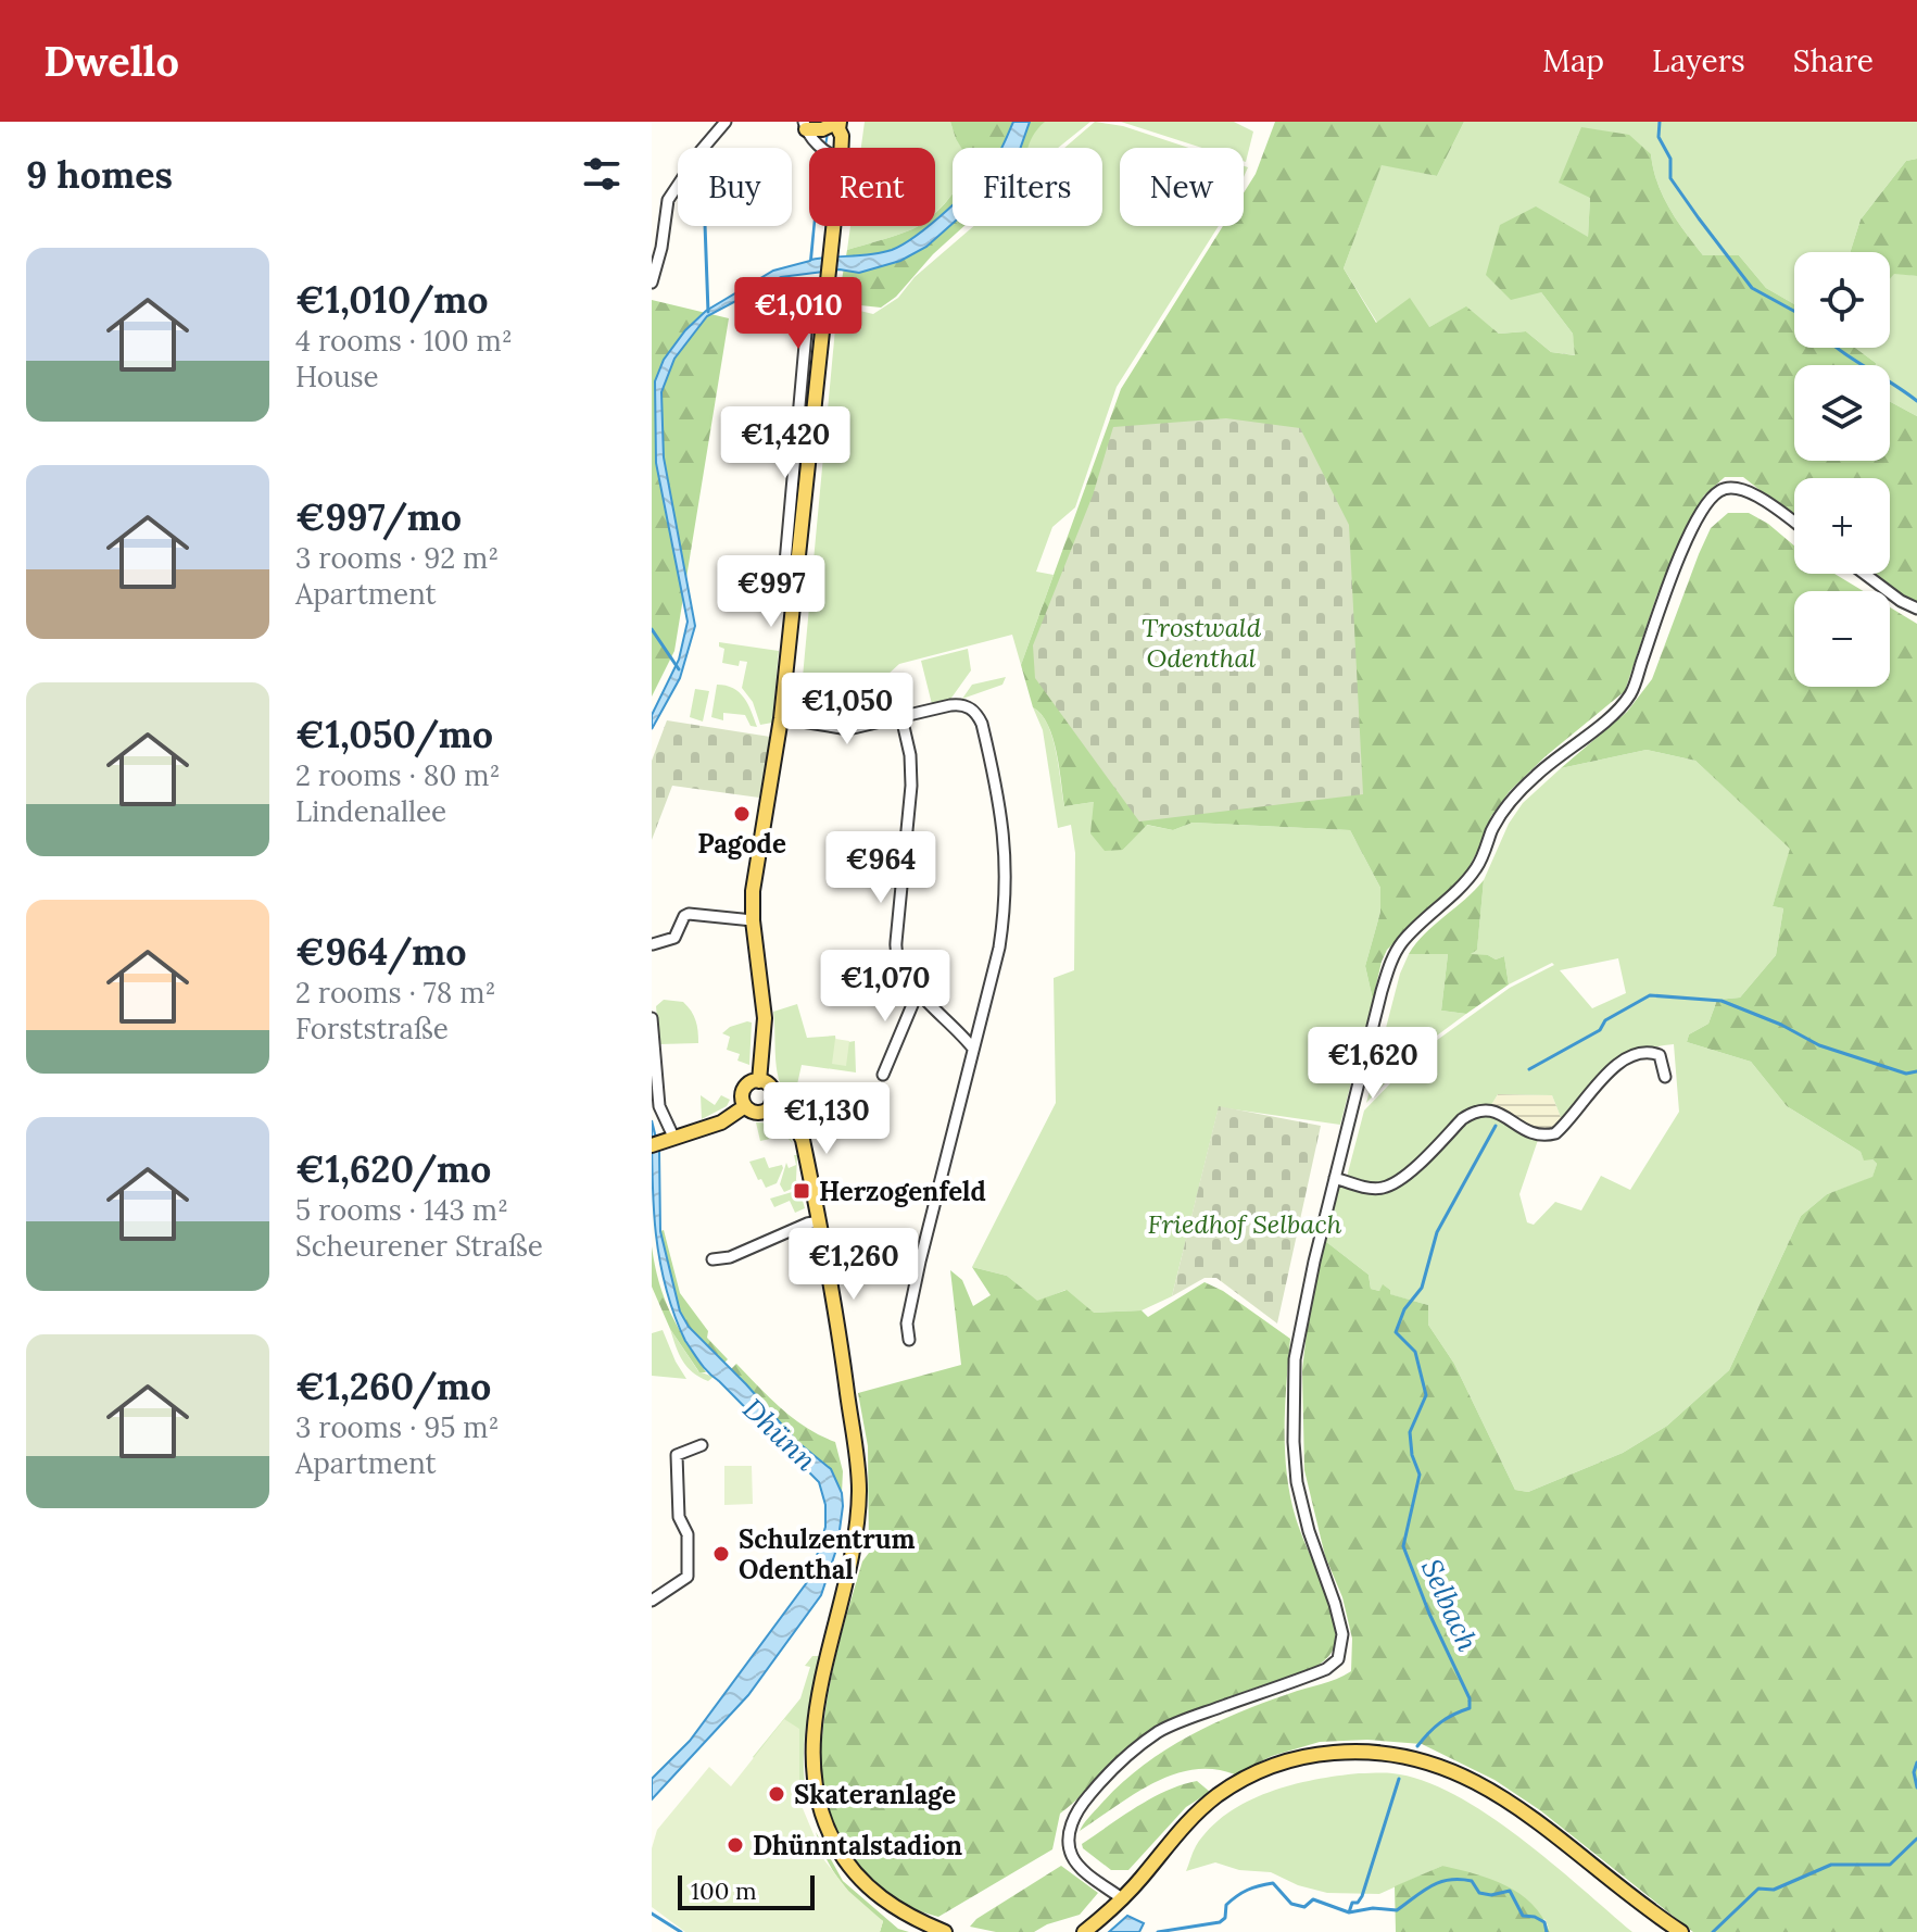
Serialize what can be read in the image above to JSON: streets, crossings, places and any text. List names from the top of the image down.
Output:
{
  "water": ["Dhünn", "Selbach"],
  "parks": ["Trostwald Odenthal", "Friedhof Selbach"],
  "places": {
    "other": [
      "Pagode",
      "Schulzentrum Odenthal",
      "Skateranlage",
      "Dhünntalstadion"
    ],
    "transit": ["Herzogenfeld"]
  },
  "scale_bar": "100 m",
  "page": {
    "header": "Dwello",
    "nav": ["Map", "Layers", "Share"],
    "heading": "9 homes",
    "chip": [
      "Buy",
      "Rent",
      "Filters",
      "New"
    ],
    "list": [
      {
        "name": "€1,010/mo",
        "note": "4 rooms · 100 m² · House"
      },
      {
        "name": "€997/mo",
        "note": "3 rooms · 92 m² · Apartment"
      },
      {
        "name": "€1,050/mo",
        "note": "2 rooms · 80 m² · Lindenallee"
      },
      {
        "name": "€964/mo",
        "note": "2 rooms · 78 m² · Forststraße"
      },
      {
        "name": "€1,620/mo",
        "note": "5 rooms · 143 m² · Scheurener Straße"
      },
      {
        "name": "€1,260/mo",
        "note": "3 rooms · 95 m² · Apartment"
      }
    ],
    "map_buttons": ["+", "−"],
    "price": [
      "€1,010",
      "€1,420",
      "€997",
      "€1,050",
      "€964",
      "€1,070",
      "€1,620",
      "€1,130",
      "€1,260"
    ],
    "scale": "100 m"
  }
}
